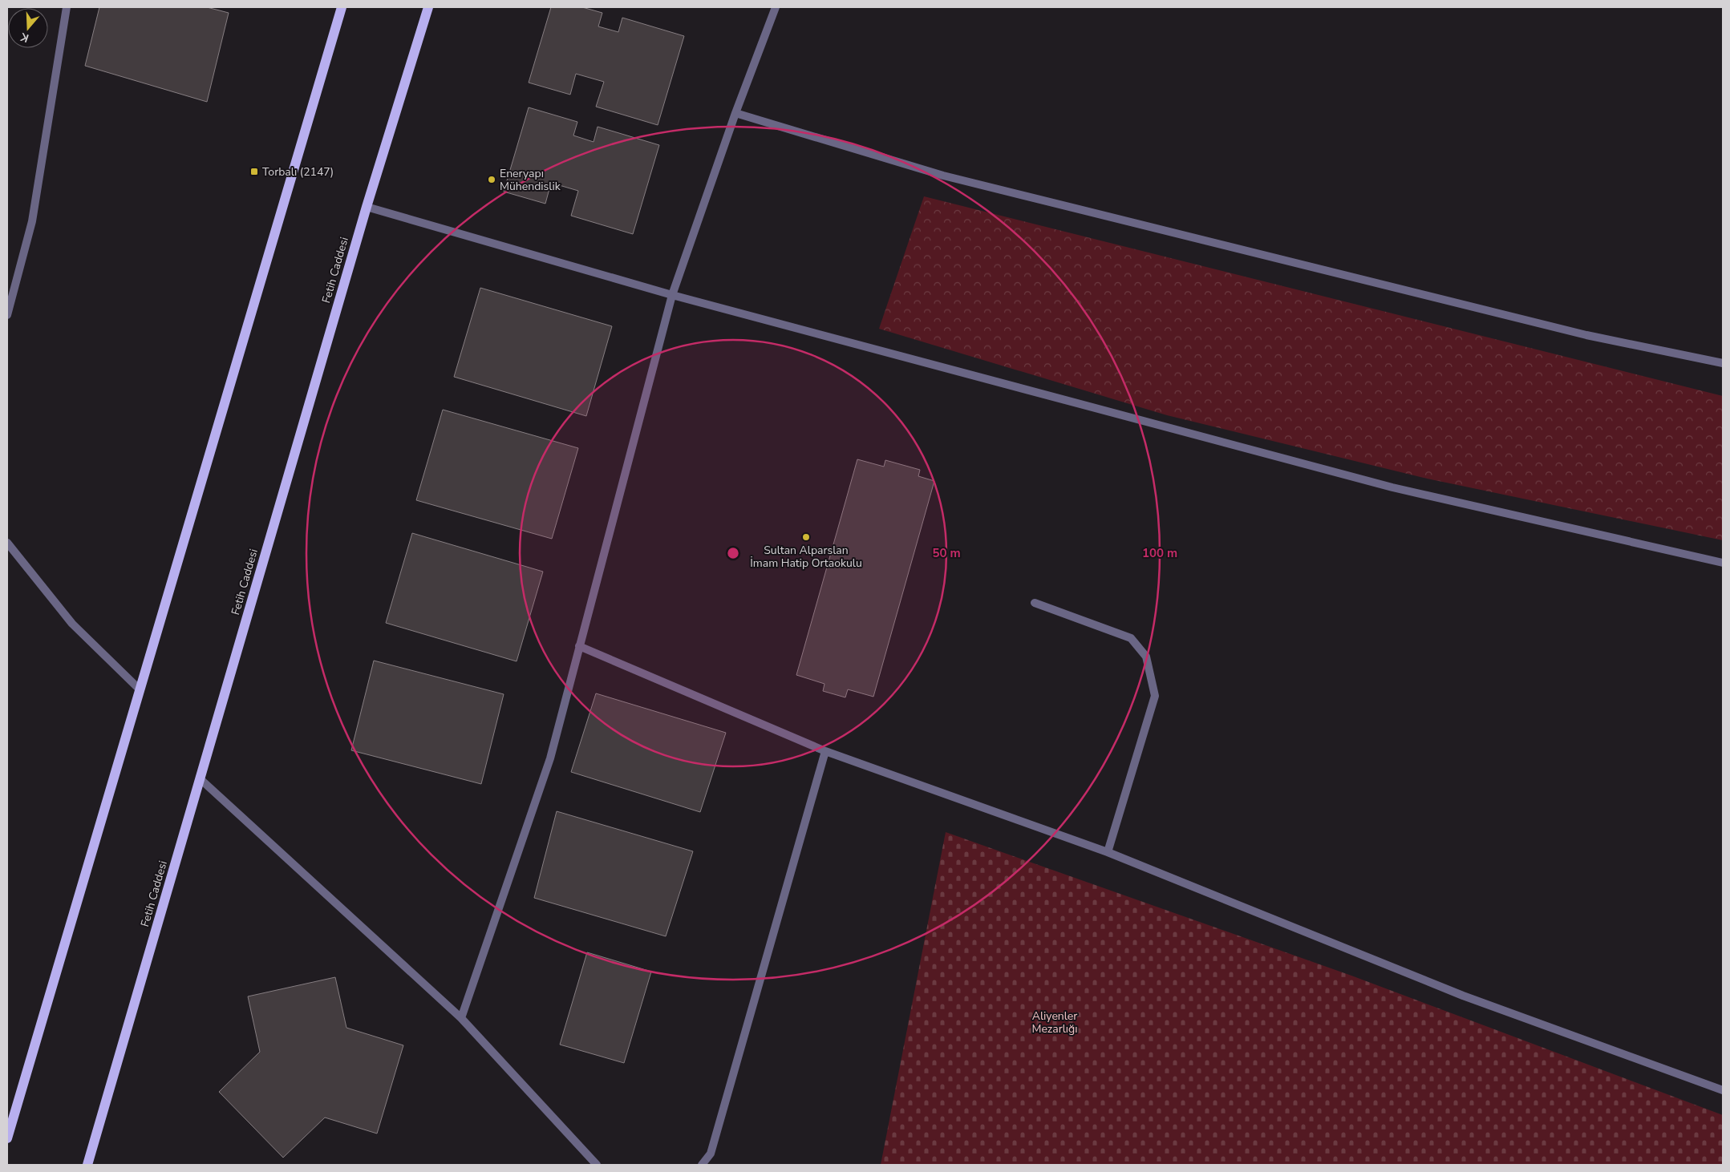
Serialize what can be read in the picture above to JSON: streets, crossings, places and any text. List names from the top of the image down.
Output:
{
  "streets": {
    "main road": ["Fetih Caddesi"]
  },
  "parks": ["Aliyenler Mezarlığı"],
  "places": {
    "transit": ["Torbalı (2147)"],
    "other": ["Eneryapı Mühendislik", "Sultan Alparslan İmam Hatip Ortaokulu"]
  },
  "north": "bottom",
  "rings": ["50 m", "100 m"]
}
